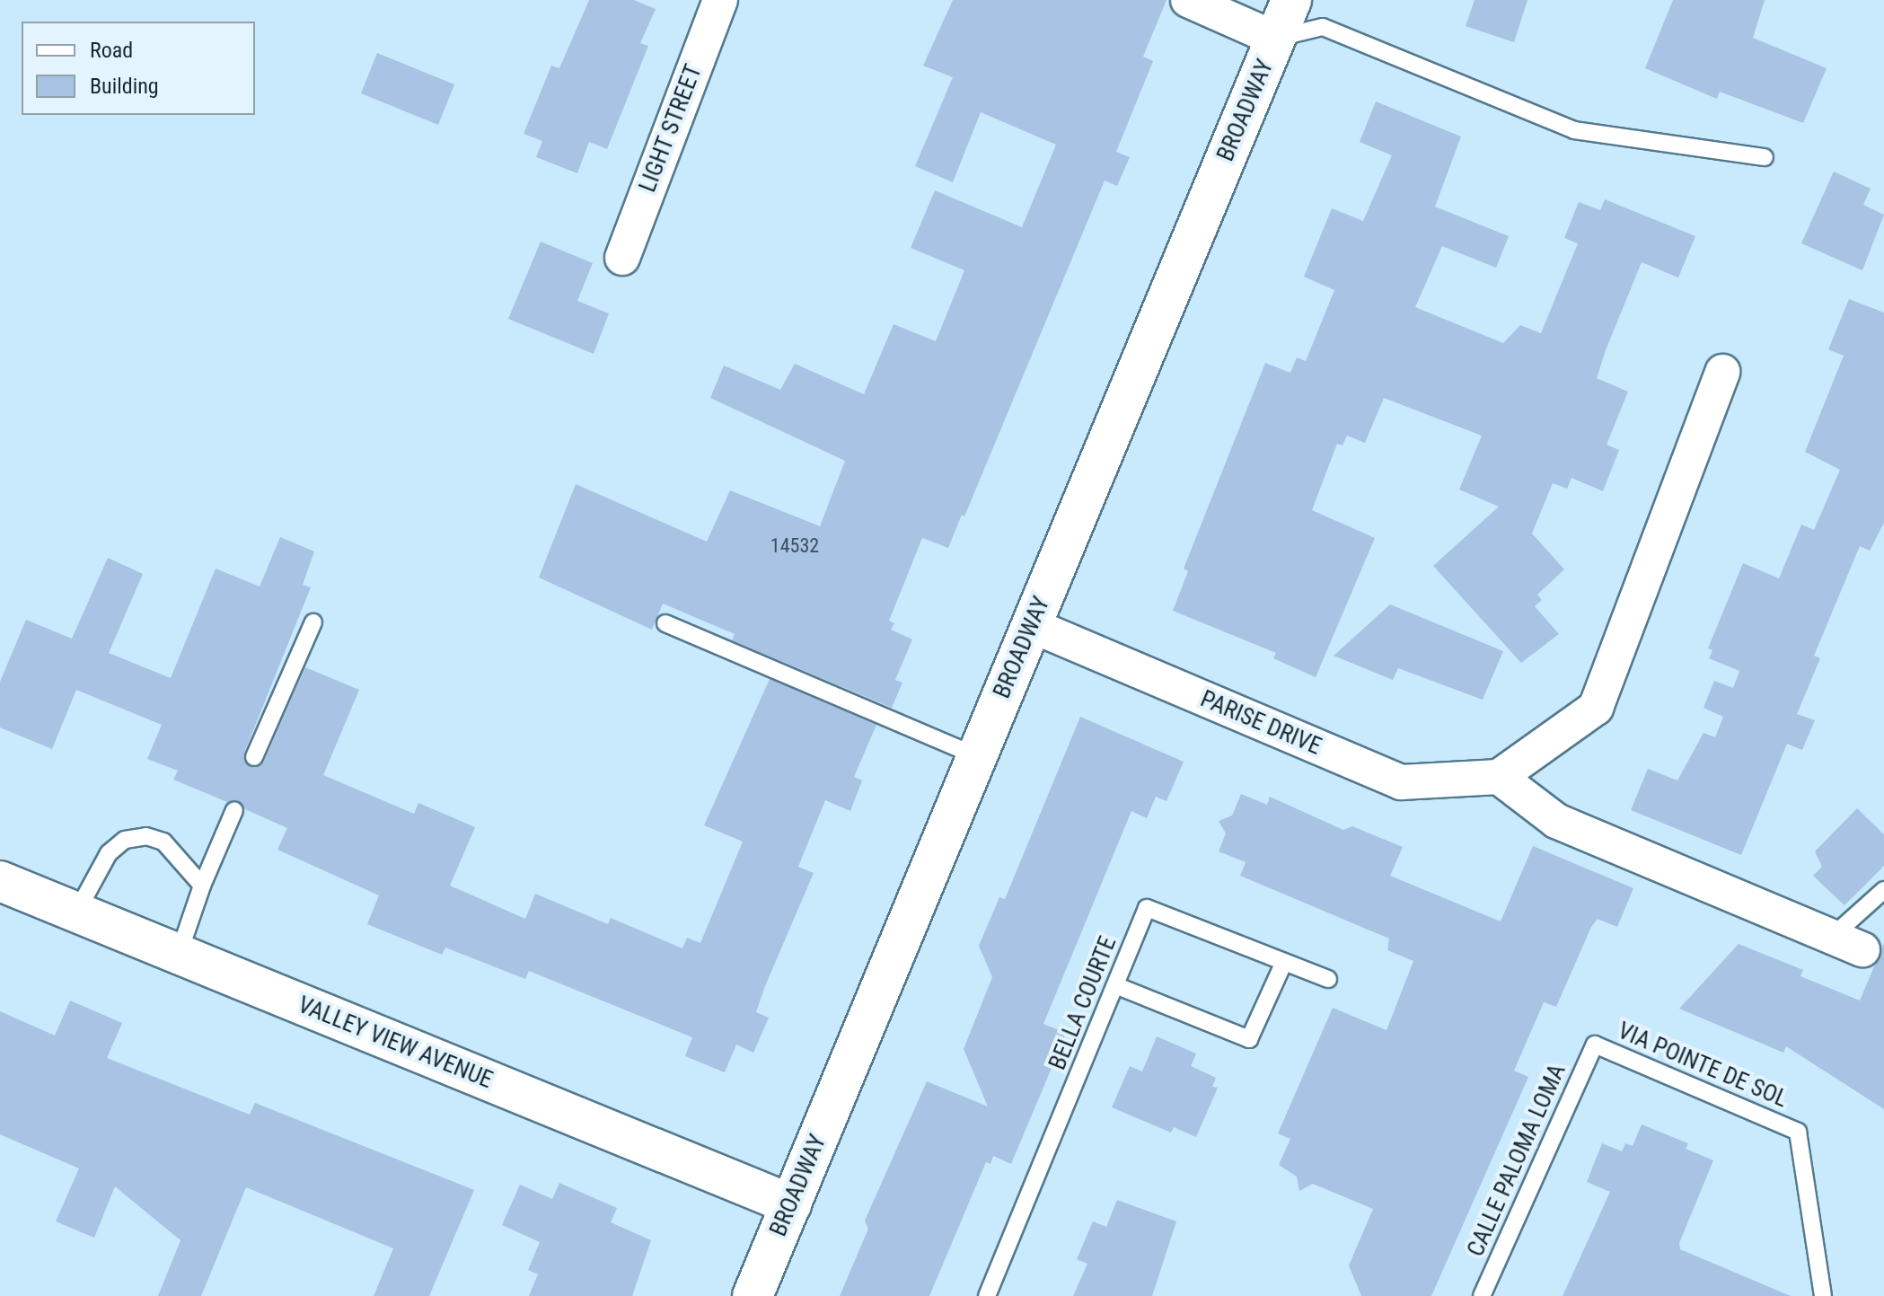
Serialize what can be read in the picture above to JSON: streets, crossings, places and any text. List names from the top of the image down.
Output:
{
  "streets": {
    "street": [
      "BROADWAY",
      "LIGHT STREET",
      "PARISE DRIVE",
      "VALLEY VIEW AVENUE"
    ],
    "lane": ["BELLA COURTE", "VIA POINTE DE SOL", "CALLE PALOMA LOMA"]
  },
  "crossings": [
    ["BROADWAY", "PARISE DRIVE"],
    ["BROADWAY", "VALLEY VIEW AVENUE"],
    ["VIA POINTE DE SOL", "CALLE PALOMA LOMA"]
  ],
  "house_numbers": ["14532"],
  "legend": ["Road", "Building"]
}
